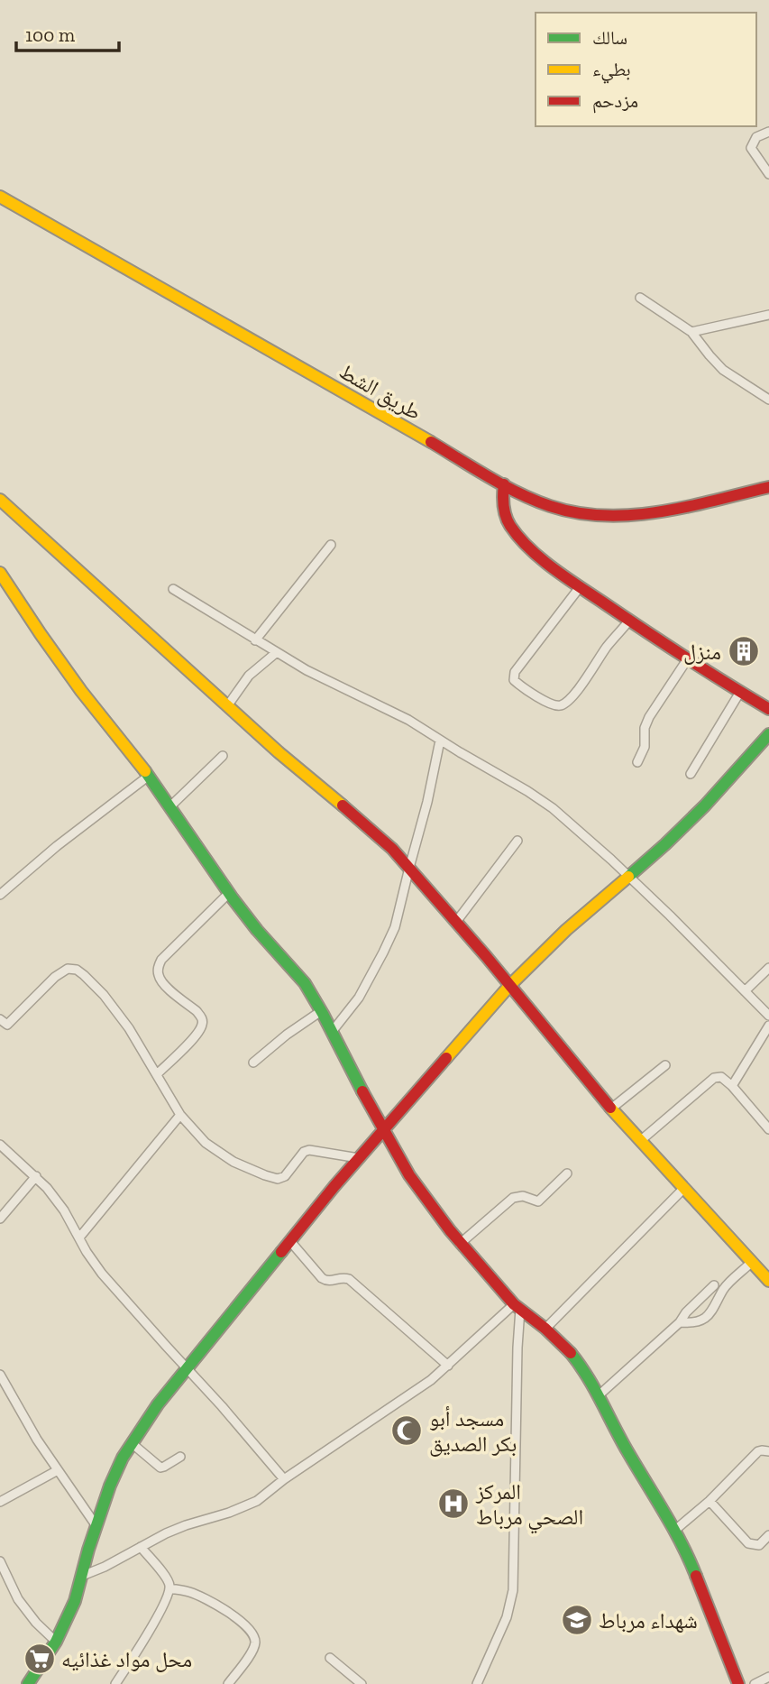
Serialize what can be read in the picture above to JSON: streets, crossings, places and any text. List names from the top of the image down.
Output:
{
  "streets": {
    "street": ["طريق الشط"]
  },
  "places": {
    "building": ["منزل"],
    "mosque": ["مسجد أبو بكر الصديق"],
    "hospital": ["المركز الصحي مرباط"],
    "school or university": ["شهداء مرباط"],
    "supermarket": ["محل مواد غذائيه"]
  },
  "legend": ["سالك", "بطيء", "مزدحم"],
  "scale_bar": "100 m"
}
